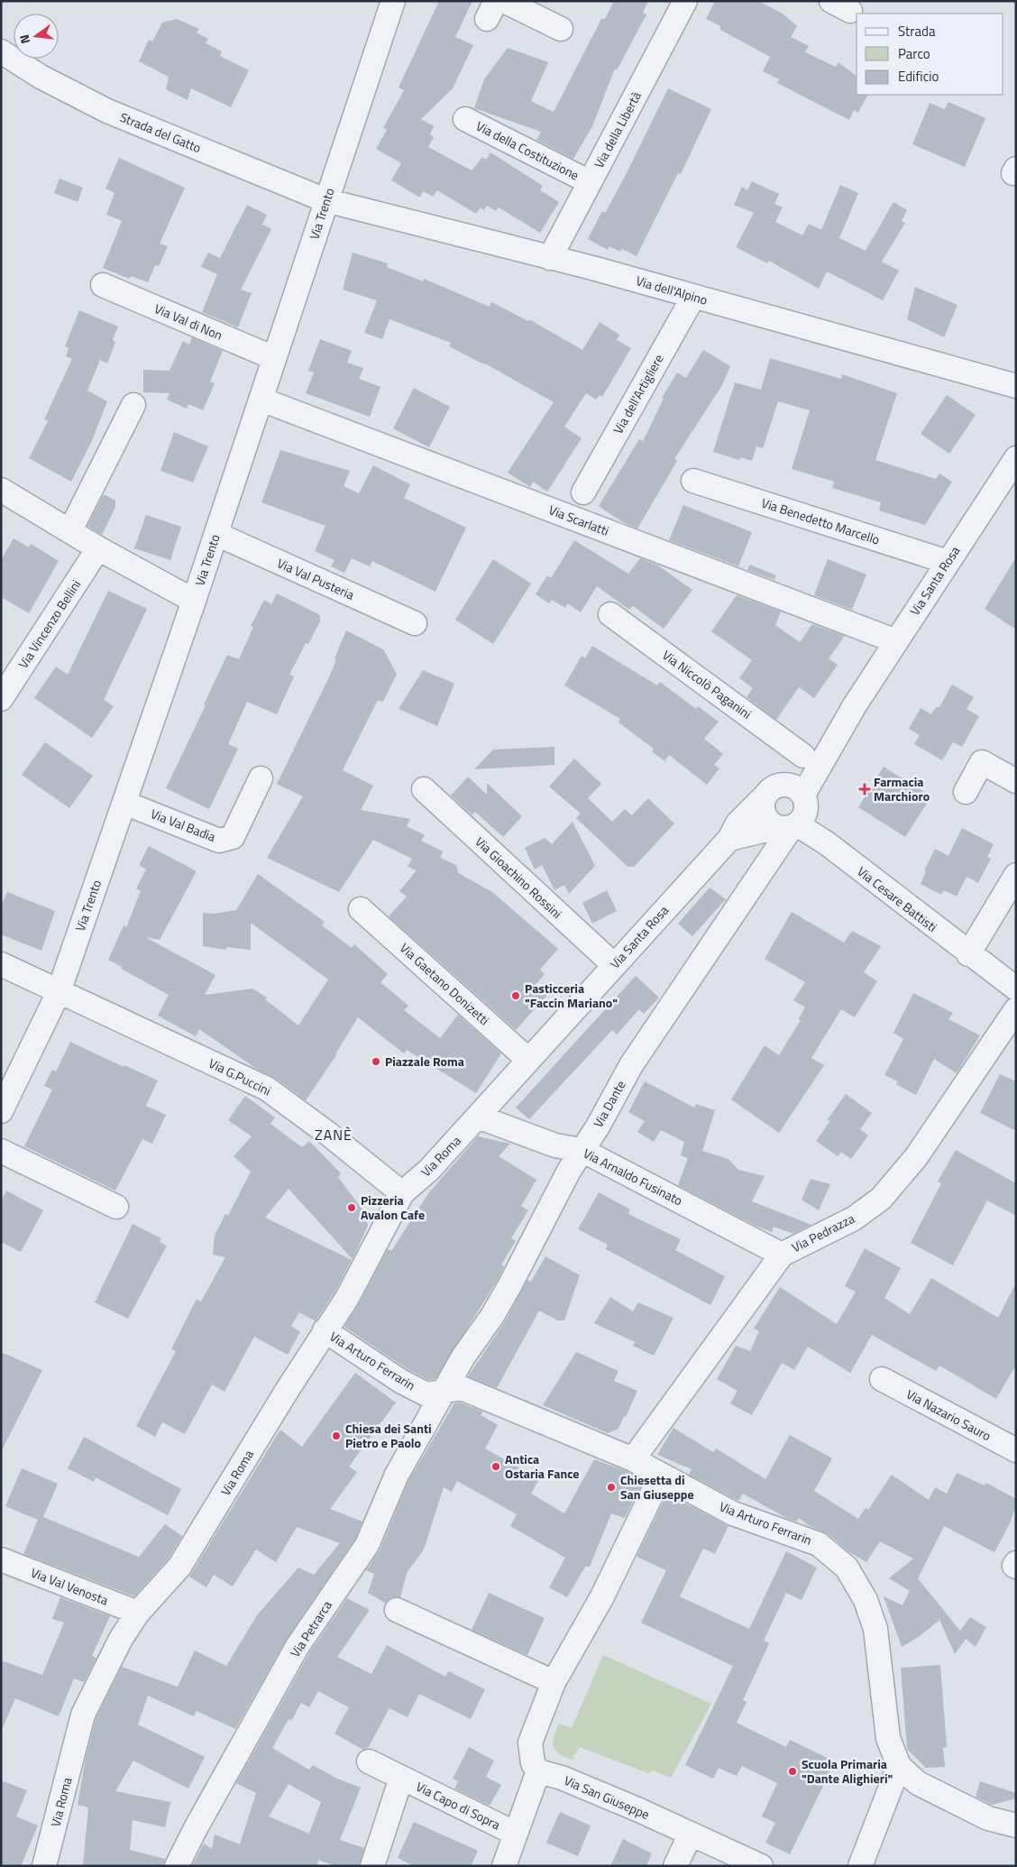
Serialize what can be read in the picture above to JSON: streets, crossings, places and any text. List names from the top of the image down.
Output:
{
  "streets": {
    "street": [
      "Via della Libertà",
      "Strada del Gatto",
      "Via della Costituzione",
      "Via Trento",
      "Via dell'Alpino",
      "Via Val di Non",
      "Via dell'Artigliere",
      "Via Scarlatti",
      "Via Benedetto Marcello",
      "Via Val Pusteria",
      "Via Santa Rosa",
      "Via Vincenzo Bellini",
      "Via Niccolò Paganini",
      "Via Val Badia",
      "Via Gioachino Rossini",
      "Via Cesare Battisti",
      "Via Gaetano Donizetti",
      "Via G.Puccini",
      "Via Dante",
      "Via Roma",
      "Via Arnaldo Fusinato",
      "Via Pedrazza",
      "Via Arturo Ferrarin",
      "Via Nazario Sauro",
      "Via Val Venosta",
      "Via Petrarca",
      "Via San Giuseppe",
      "Via Capo di Sopra"
    ]
  },
  "crossings": [
    ["Via della Libertà", "Via della Costituzione"],
    ["Via della Libertà", "Via dell'Alpino"],
    ["Strada del Gatto", "Via Trento"],
    ["Strada del Gatto", "Via dell'Alpino"],
    ["Via Trento", "Via dell'Alpino"],
    ["Via Trento", "Via Val di Non"],
    ["Via Trento", "Via Scarlatti"],
    ["Via Trento", "Via Val Pusteria"],
    ["Via Trento", "Via Val Badia"],
    ["Via Trento", "Via G.Puccini"],
    ["Via dell'Alpino", "Via dell'Artigliere"],
    ["Via Scarlatti", "Via Santa Rosa"],
    ["Via Benedetto Marcello", "Via Santa Rosa"],
    ["Via Santa Rosa", "Via Niccolò Paganini"],
    ["Via Santa Rosa", "Via Gioachino Rossini"],
    ["Via Santa Rosa", "Via Cesare Battisti"],
    ["Via Santa Rosa", "Via Gaetano Donizetti"],
    ["Via Santa Rosa", "Via Dante"],
    ["Via Santa Rosa", "Via Roma"],
    ["Via Santa Rosa", "Via Arnaldo Fusinato"],
    ["Via Cesare Battisti", "Via Dante"],
    ["Via G.Puccini", "Via Roma"],
    ["Via Dante", "Via Arnaldo Fusinato"],
    ["Via Dante", "Via Arturo Ferrarin"],
    ["Via Dante", "Via Petrarca"],
    ["Via Roma", "Via Arnaldo Fusinato"],
    ["Via Roma", "Via Arturo Ferrarin"],
    ["Via Roma", "Via Val Venosta"],
    ["Via Arnaldo Fusinato", "Via Pedrazza"],
    ["Via Pedrazza", "Via Arturo Ferrarin"],
    ["Via Arturo Ferrarin", "Via Petrarca"],
    ["Via San Giuseppe", "Via Capo di Sopra"]
  ],
  "districts": ["ZANÈ"],
  "places": {
    "health": ["Farmacia Marchioro"],
    "other": [
      "Pasticceria \"Faccin Mariano\"",
      "Piazzale Roma",
      "Pizzeria Avalon Cafe",
      "Chiesa dei Santi Pietro e Paolo",
      "Antica Ostaria Fance",
      "Chiesetta di San Giuseppe",
      "Scuola Primaria \"Dante Alighieri\""
    ]
  },
  "legend": ["Strada", "Parco", "Edificio"],
  "north": "left"
}
